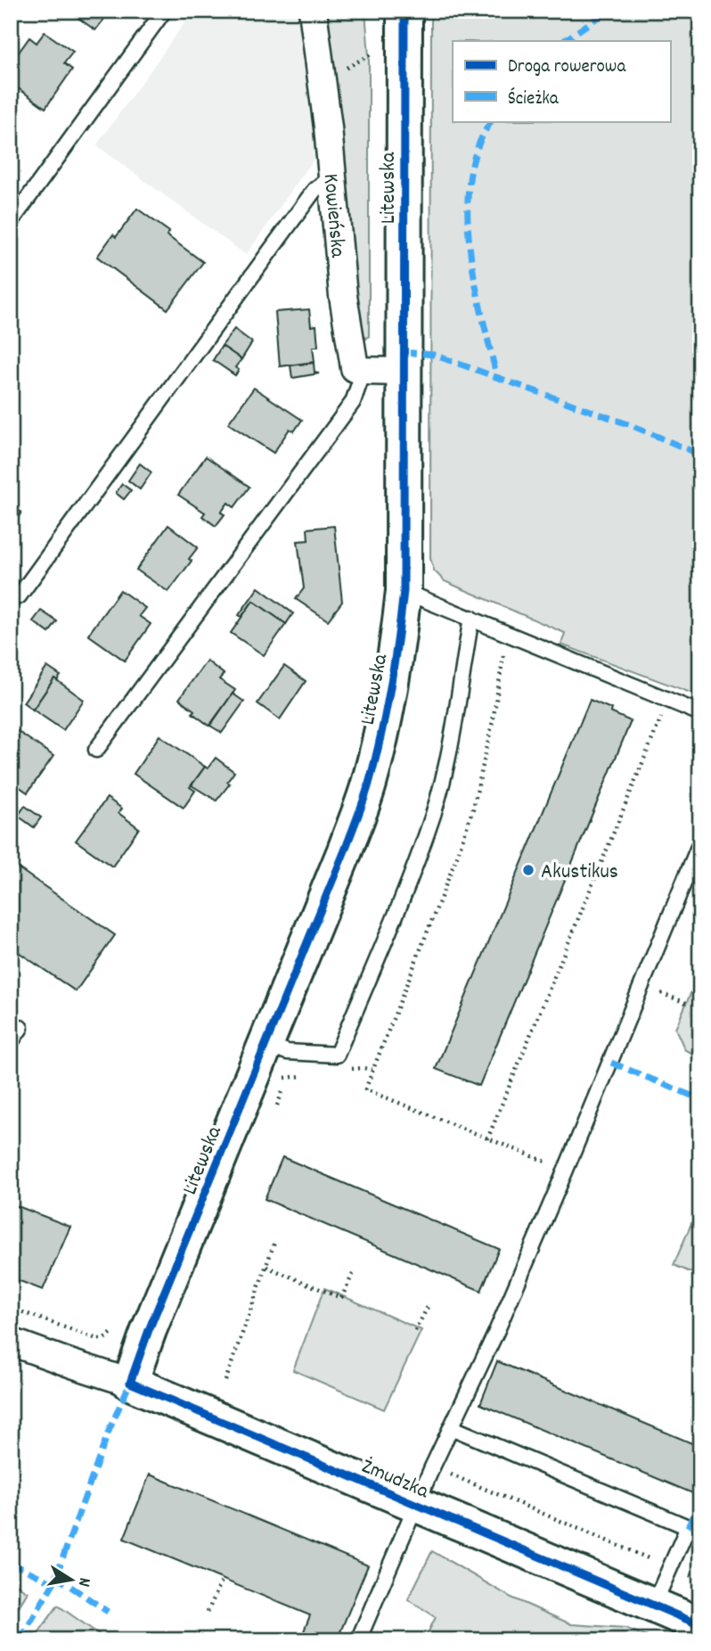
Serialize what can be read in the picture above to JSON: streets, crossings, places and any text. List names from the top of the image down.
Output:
{
  "streets": {
    "street": ["Litewska", "Kowieńska", "Żmudzka"]
  },
  "places": ["Akustikus"],
  "legend": ["Droga rowerowa", "Ścieżka"],
  "north": "right"
}
